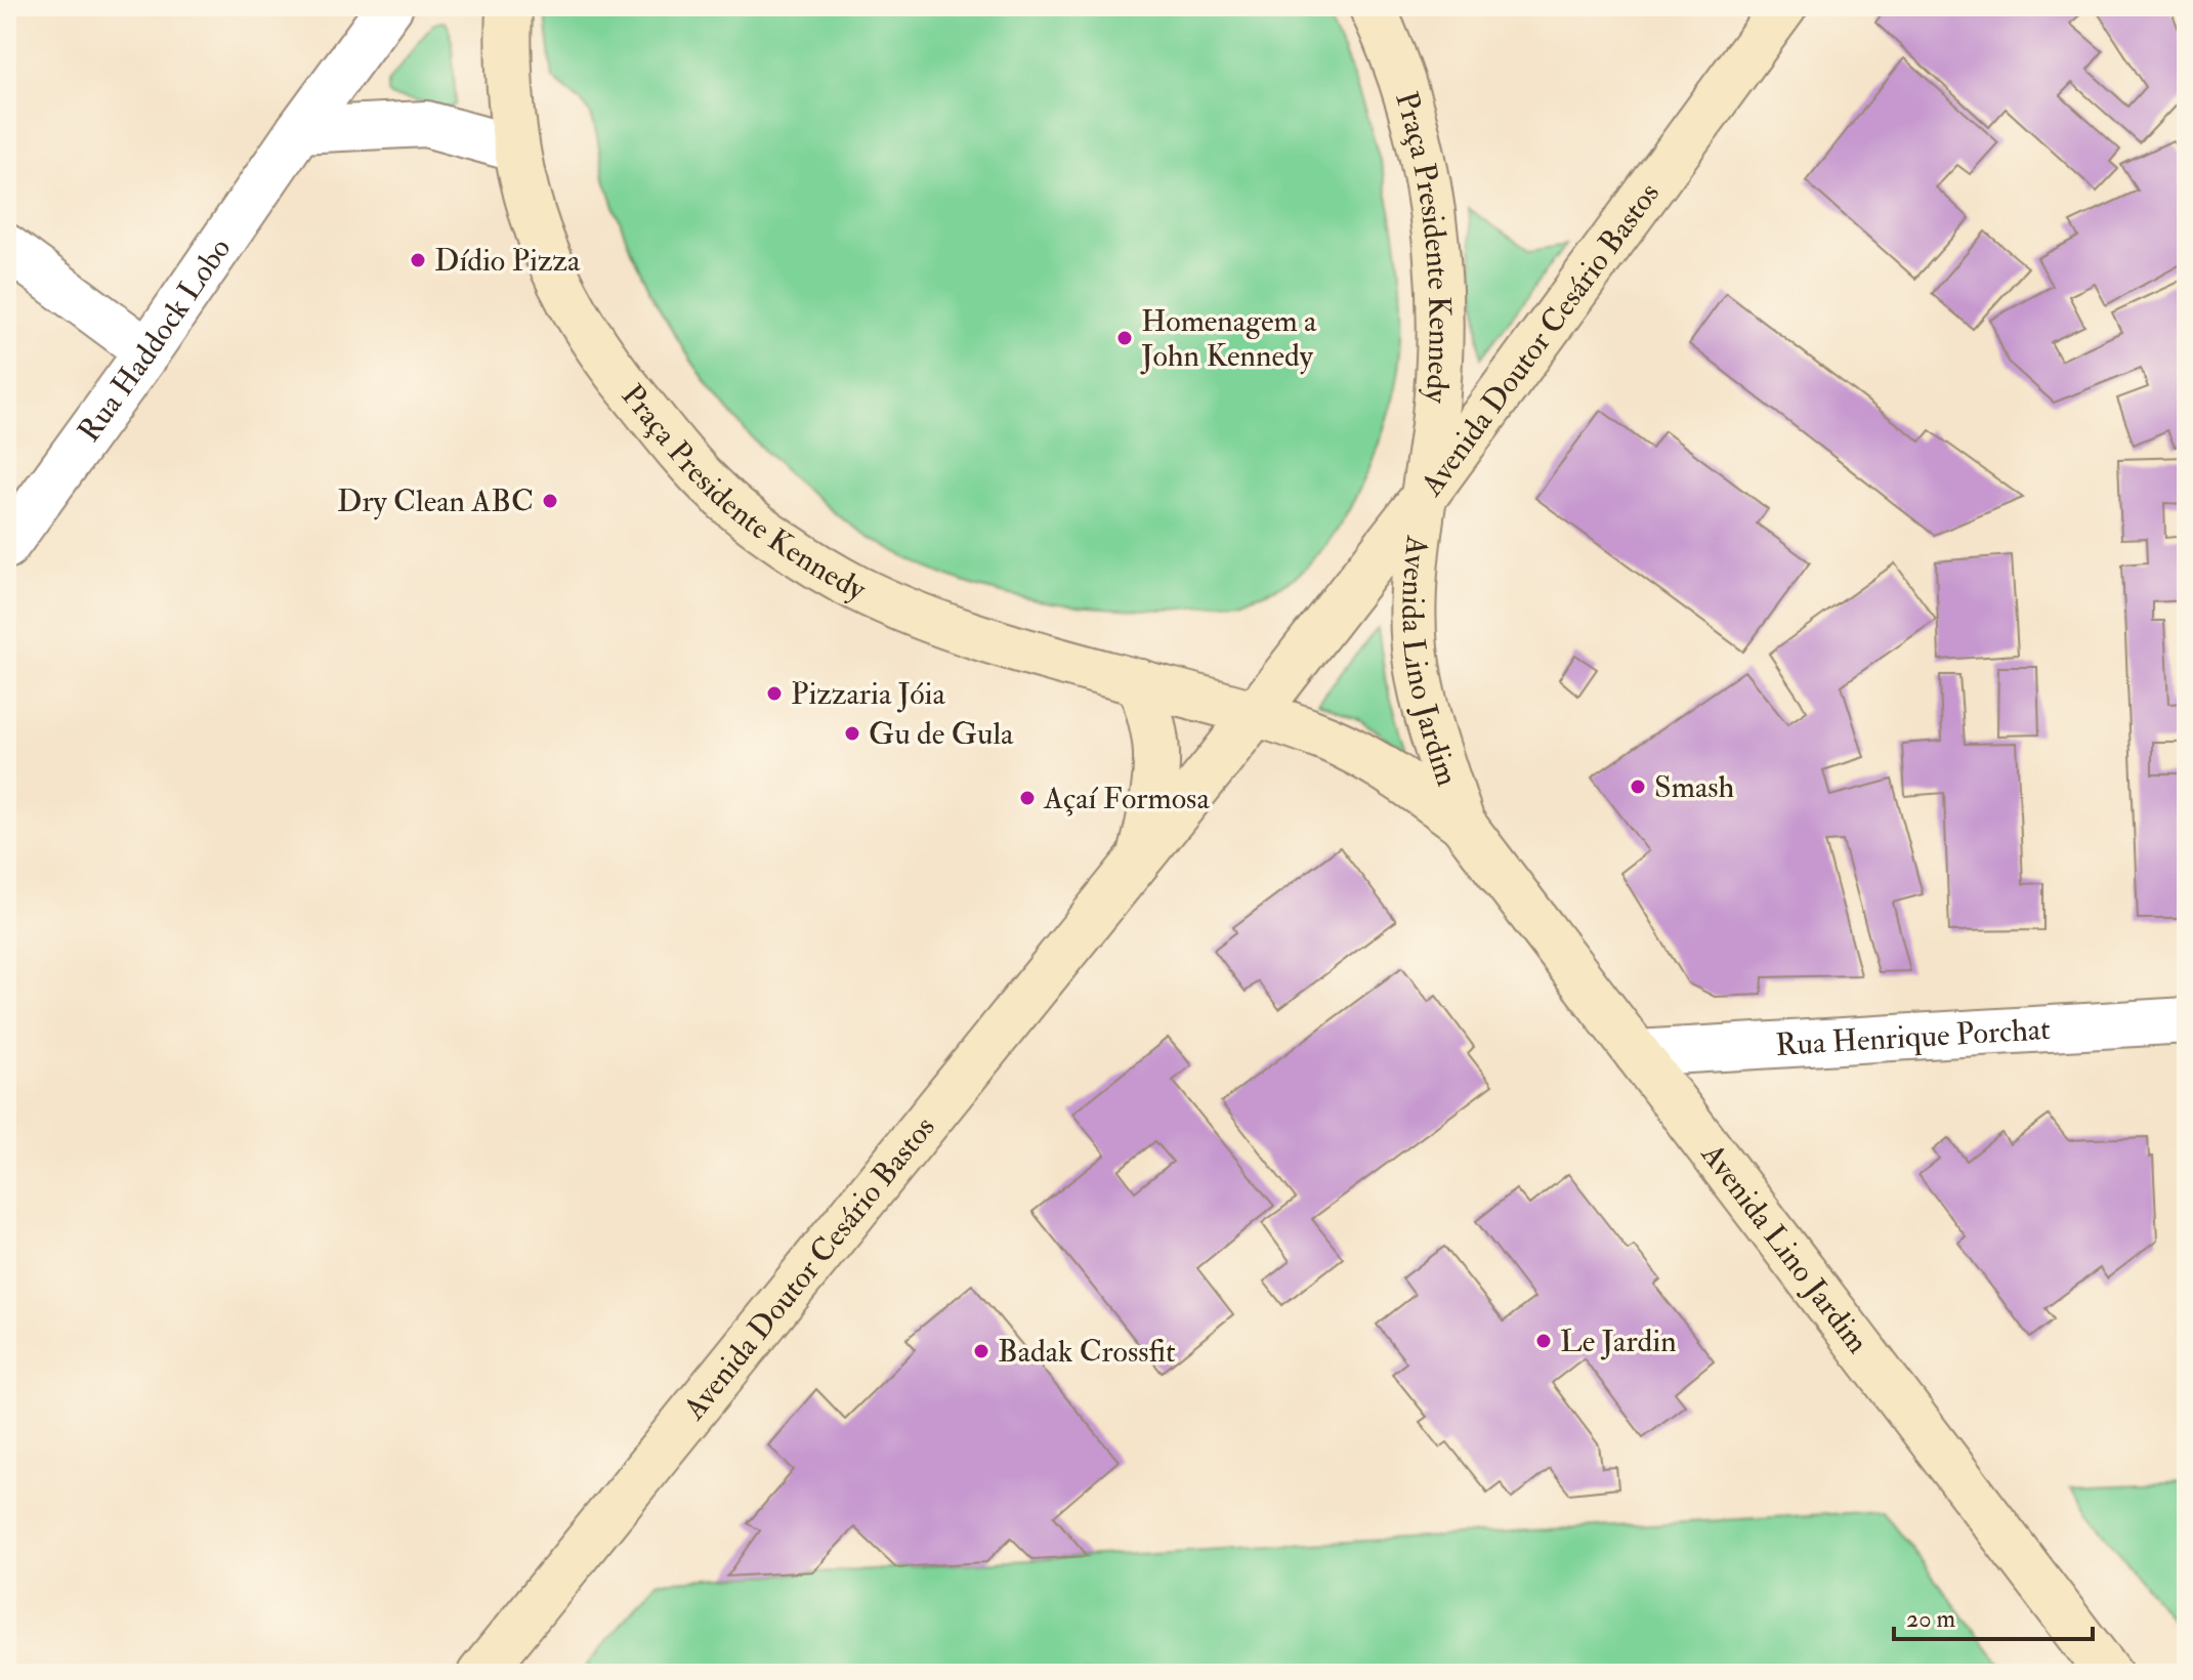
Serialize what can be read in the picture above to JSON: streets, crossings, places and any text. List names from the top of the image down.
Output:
{
  "streets": {
    "main road": ["Praça Presidente Kennedy", "Avenida Doutor Cesário Bastos", "Avenida Lino Jardim"],
    "street": ["Rua Haddock Lobo", "Rua Henrique Porchat"]
  },
  "crossings": [
    ["Praça Presidente Kennedy", "Avenida Doutor Cesário Bastos"],
    ["Praça Presidente Kennedy", "Avenida Lino Jardim"],
    ["Avenida Doutor Cesário Bastos", "Avenida Lino Jardim"],
    ["Avenida Lino Jardim", "Rua Henrique Porchat"]
  ],
  "places": [
    "Dídio Pizza",
    "Homenagem a John Kennedy",
    "Dry Clean ABC",
    "Pizzaria Jóia",
    "Gu de Gula",
    "Smash",
    "Açaí Formosa",
    "Le Jardin",
    "Badak Crossfit"
  ],
  "scale_bar": "20 m"
}
